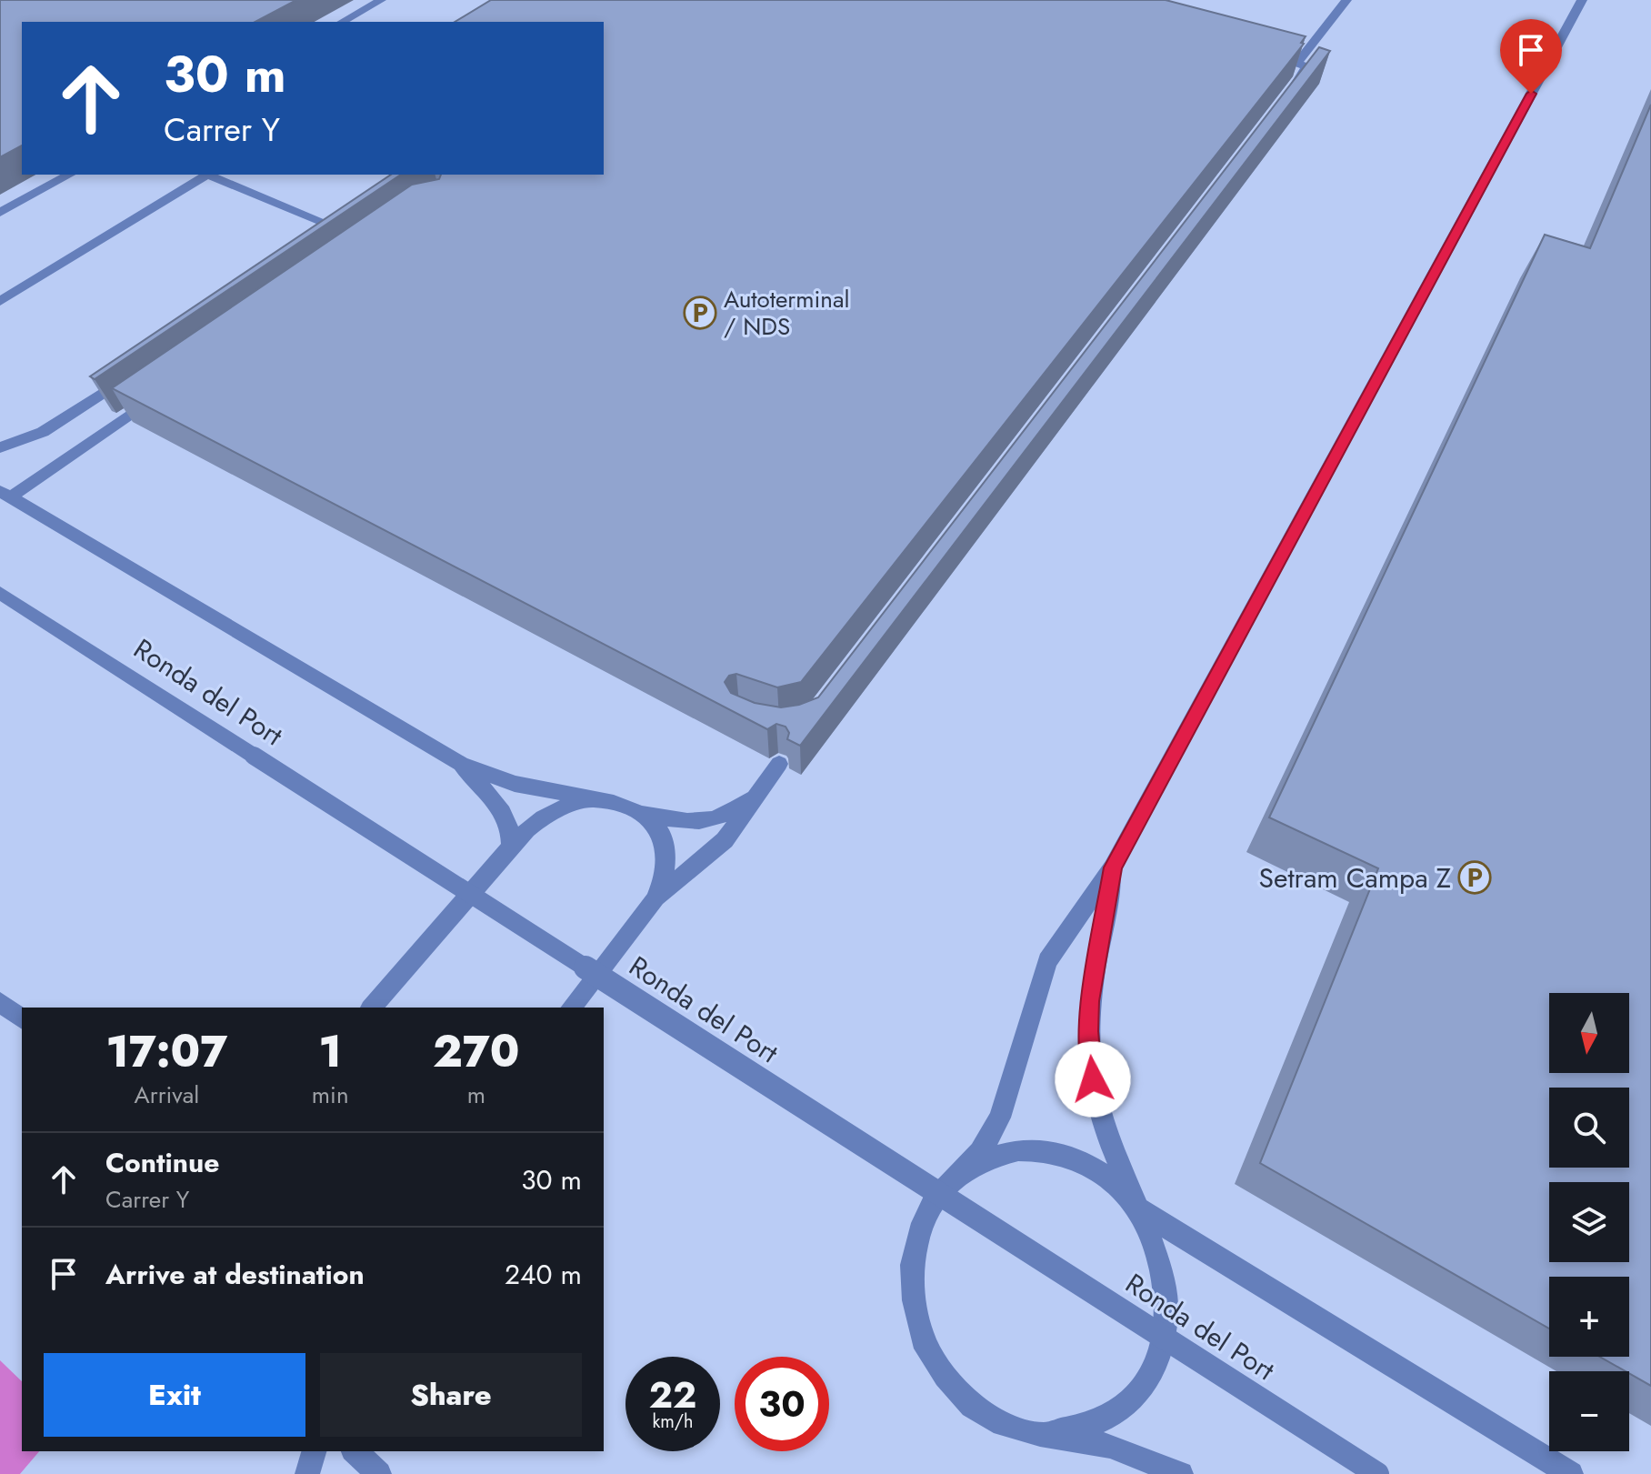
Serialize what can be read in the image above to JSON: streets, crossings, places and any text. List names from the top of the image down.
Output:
{
  "streets": {
    "street": ["Ronda del Port"]
  },
  "places": {
    "parking": ["Autoterminal / NDS", "Setram Campa Z"]
  },
  "north": "bottom",
  "page": {
    "turn": ["30 m", "Carrer Y"],
    "map_buttons": ["+", "−"],
    "eta": [
      "17:07",
      "Arrival",
      "1",
      "min",
      "270",
      "m"
    ],
    "list": [
      {
        "name": "Continue",
        "note": "Carrer Y",
        "value": "30 m"
      },
      {
        "name": "Arrive at destination",
        "value": "240 m"
      }
    ],
    "buttons": ["Exit", "Share"],
    "speed": "22 km/h",
    "limit": "30"
  }
}
